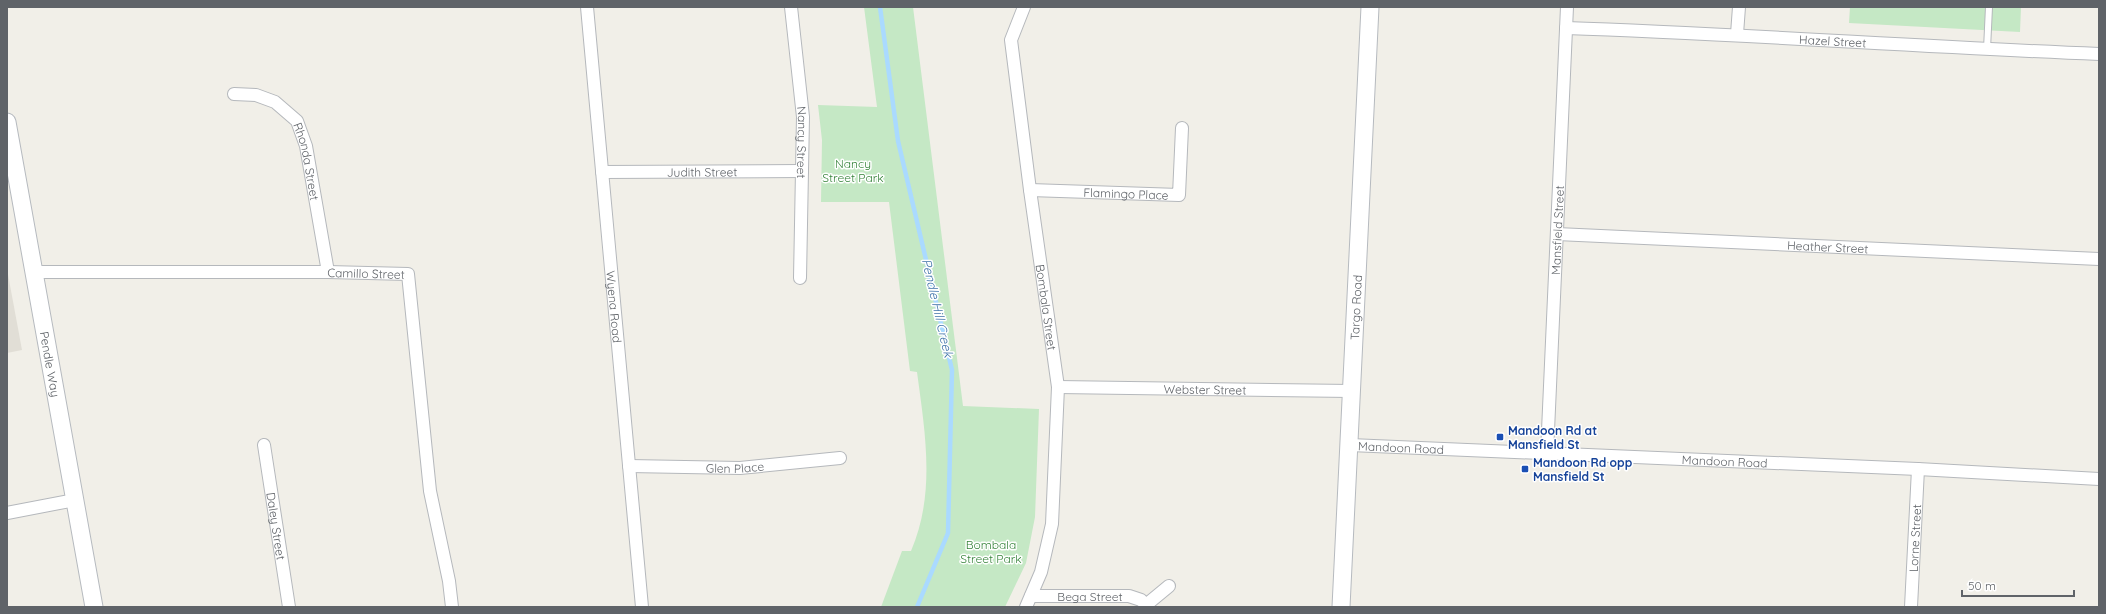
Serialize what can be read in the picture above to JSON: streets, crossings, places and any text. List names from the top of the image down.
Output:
{
  "streets": {
    "street": [
      "Hazel Street",
      "Nancy Street",
      "Rhonda Street",
      "Judith Street",
      "Flamingo Place",
      "Mansfield Street",
      "Heather Street",
      "Camillo Street",
      "Wyena Road",
      "Bombala Street",
      "Targo Road",
      "Pendle Way",
      "Webster Street",
      "Mandoon Road",
      "Glen Place",
      "Daley Street",
      "Lorne Street",
      "Bega Street"
    ]
  },
  "crossings": [
    ["Hazel Street", "Mansfield Street"],
    ["Nancy Street", "Judith Street"],
    ["Rhonda Street", "Camillo Street"],
    ["Judith Street", "Wyena Road"],
    ["Flamingo Place", "Bombala Street"],
    ["Mansfield Street", "Heather Street"],
    ["Mansfield Street", "Mandoon Road"],
    ["Camillo Street", "Pendle Way"],
    ["Wyena Road", "Glen Place"],
    ["Bombala Street", "Webster Street"],
    ["Bombala Street", "Bega Street"],
    ["Targo Road", "Webster Street"],
    ["Targo Road", "Mandoon Road"],
    ["Mandoon Road", "Lorne Street"]
  ],
  "water": ["Pendle Hill Creek"],
  "parks": ["Nancy Street Park", "Bombala Street Park"],
  "places": {
    "transit": ["Mandoon Rd at Mansfield St", "Mandoon Rd opp Mansfield St"]
  },
  "scale_bar": "50 m"
}
